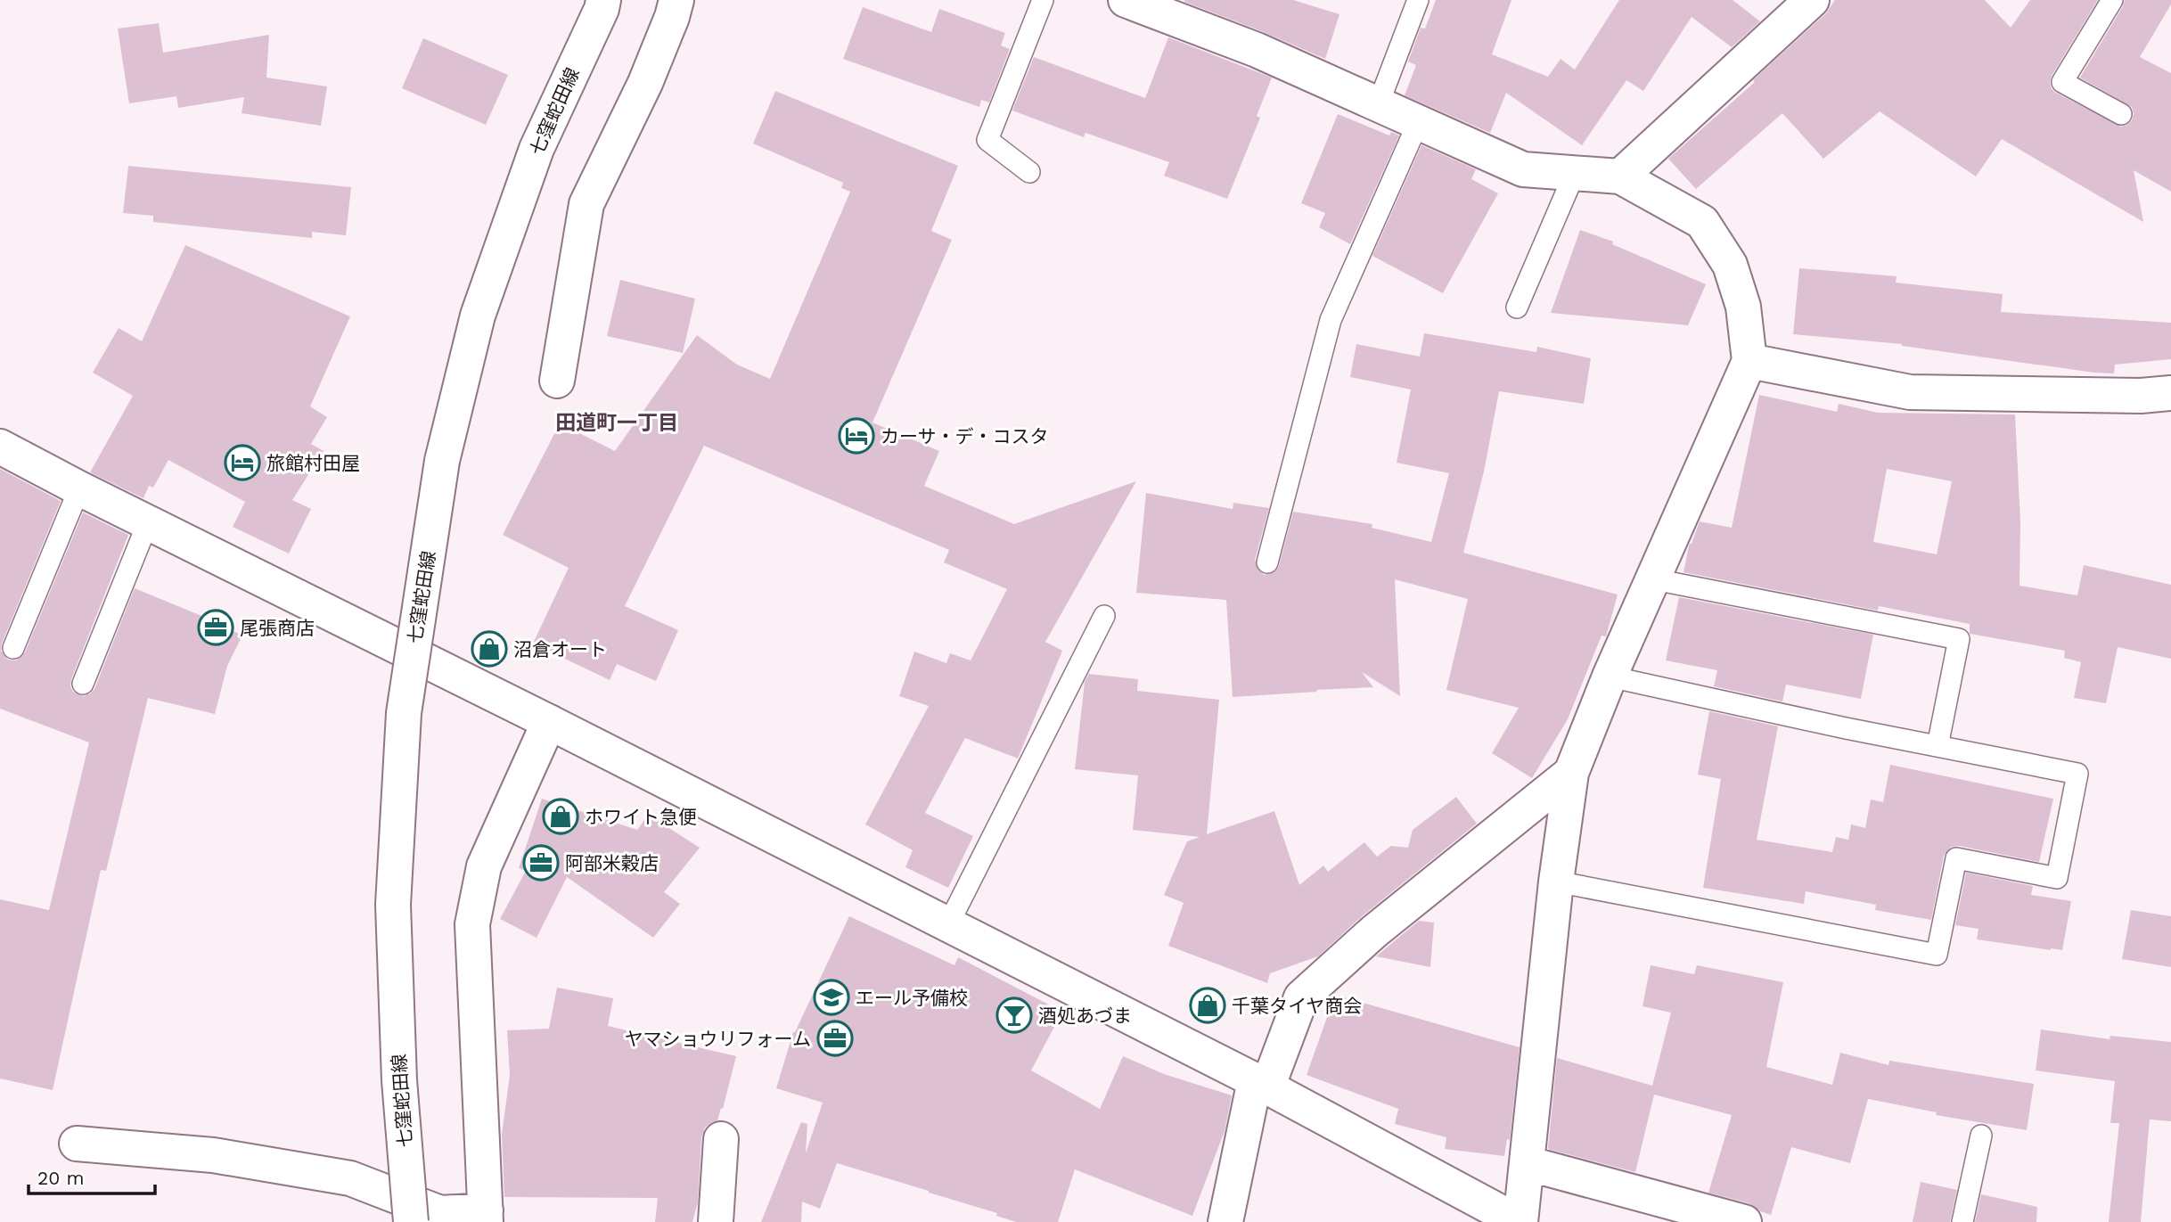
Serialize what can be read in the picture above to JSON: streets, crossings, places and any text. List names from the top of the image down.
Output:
{
  "streets": {
    "street": ["七窪蛇田線"]
  },
  "districts": ["田道町一丁目"],
  "places": {
    "hotel": ["カーサ・デ・コスタ", "旅館村田屋"],
    "office": ["尾張商店", "阿部米穀店", "ヤマショウリフォーム"],
    "shop": ["沼倉オート", "ホワイト急便", "千葉タイヤ商会"],
    "school or university": ["エール予備校"],
    "bar": ["酒処あづま"]
  },
  "scale_bar": "20 m"
}
